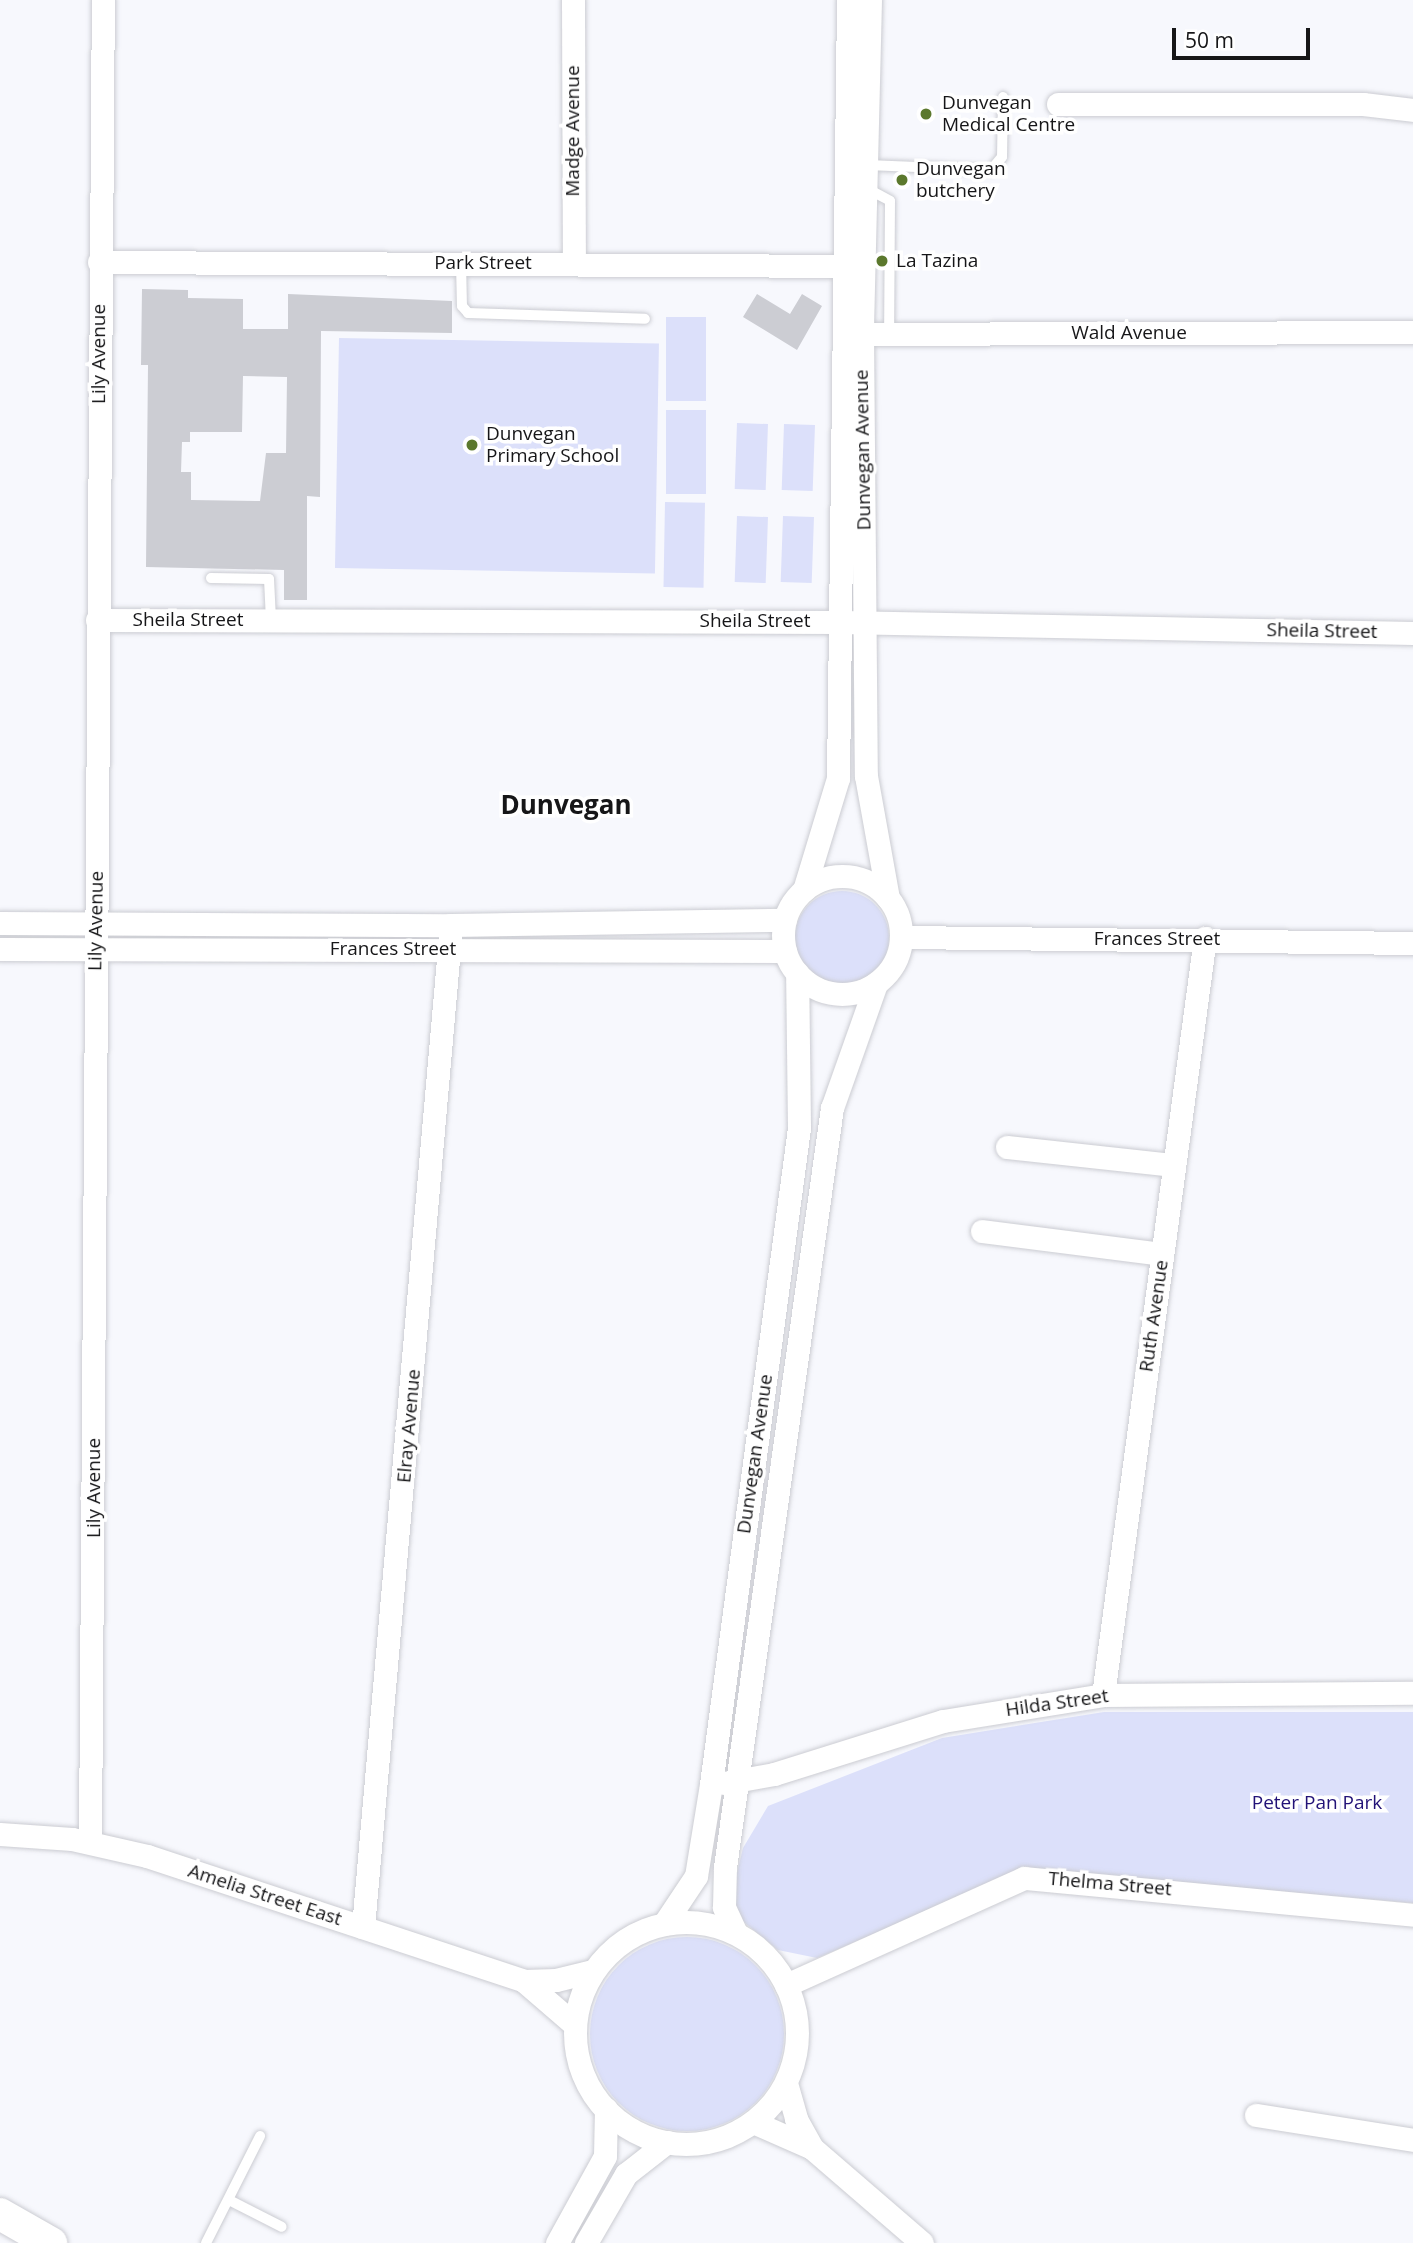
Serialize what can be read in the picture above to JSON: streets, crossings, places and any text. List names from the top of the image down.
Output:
{
  "streets": {
    "street": [
      "Madge Avenue",
      "Park Street",
      "Wald Avenue",
      "Lily Avenue",
      "Dunvegan Avenue",
      "Sheila Street",
      "Frances Street",
      "Ruth Avenue",
      "Elray Avenue",
      "Hilda Street",
      "Thelma Street",
      "Amelia Street East"
    ]
  },
  "crossings": [
    ["Madge Avenue", "Park Street"],
    ["Park Street", "Lily Avenue"],
    ["Park Street", "Dunvegan Avenue"],
    ["Wald Avenue", "Dunvegan Avenue"],
    ["Lily Avenue", "Sheila Street"],
    ["Lily Avenue", "Frances Street"],
    ["Lily Avenue", "Amelia Street East"],
    ["Dunvegan Avenue", "Sheila Street"],
    ["Dunvegan Avenue", "Frances Street"],
    ["Dunvegan Avenue", "Hilda Street"],
    ["Dunvegan Avenue", "Thelma Street"],
    ["Dunvegan Avenue", "Amelia Street East"],
    ["Frances Street", "Ruth Avenue"],
    ["Frances Street", "Elray Avenue"],
    ["Ruth Avenue", "Hilda Street"],
    ["Elray Avenue", "Amelia Street East"],
    ["Thelma Street", "Amelia Street East"]
  ],
  "districts": ["Dunvegan"],
  "parks": ["Peter Pan Park"],
  "places": [
    "Dunvegan Medical Centre",
    "Dunvegan butchery",
    "La Tazina",
    "Dunvegan Primary School"
  ],
  "scale_bar": "50 m"
}
